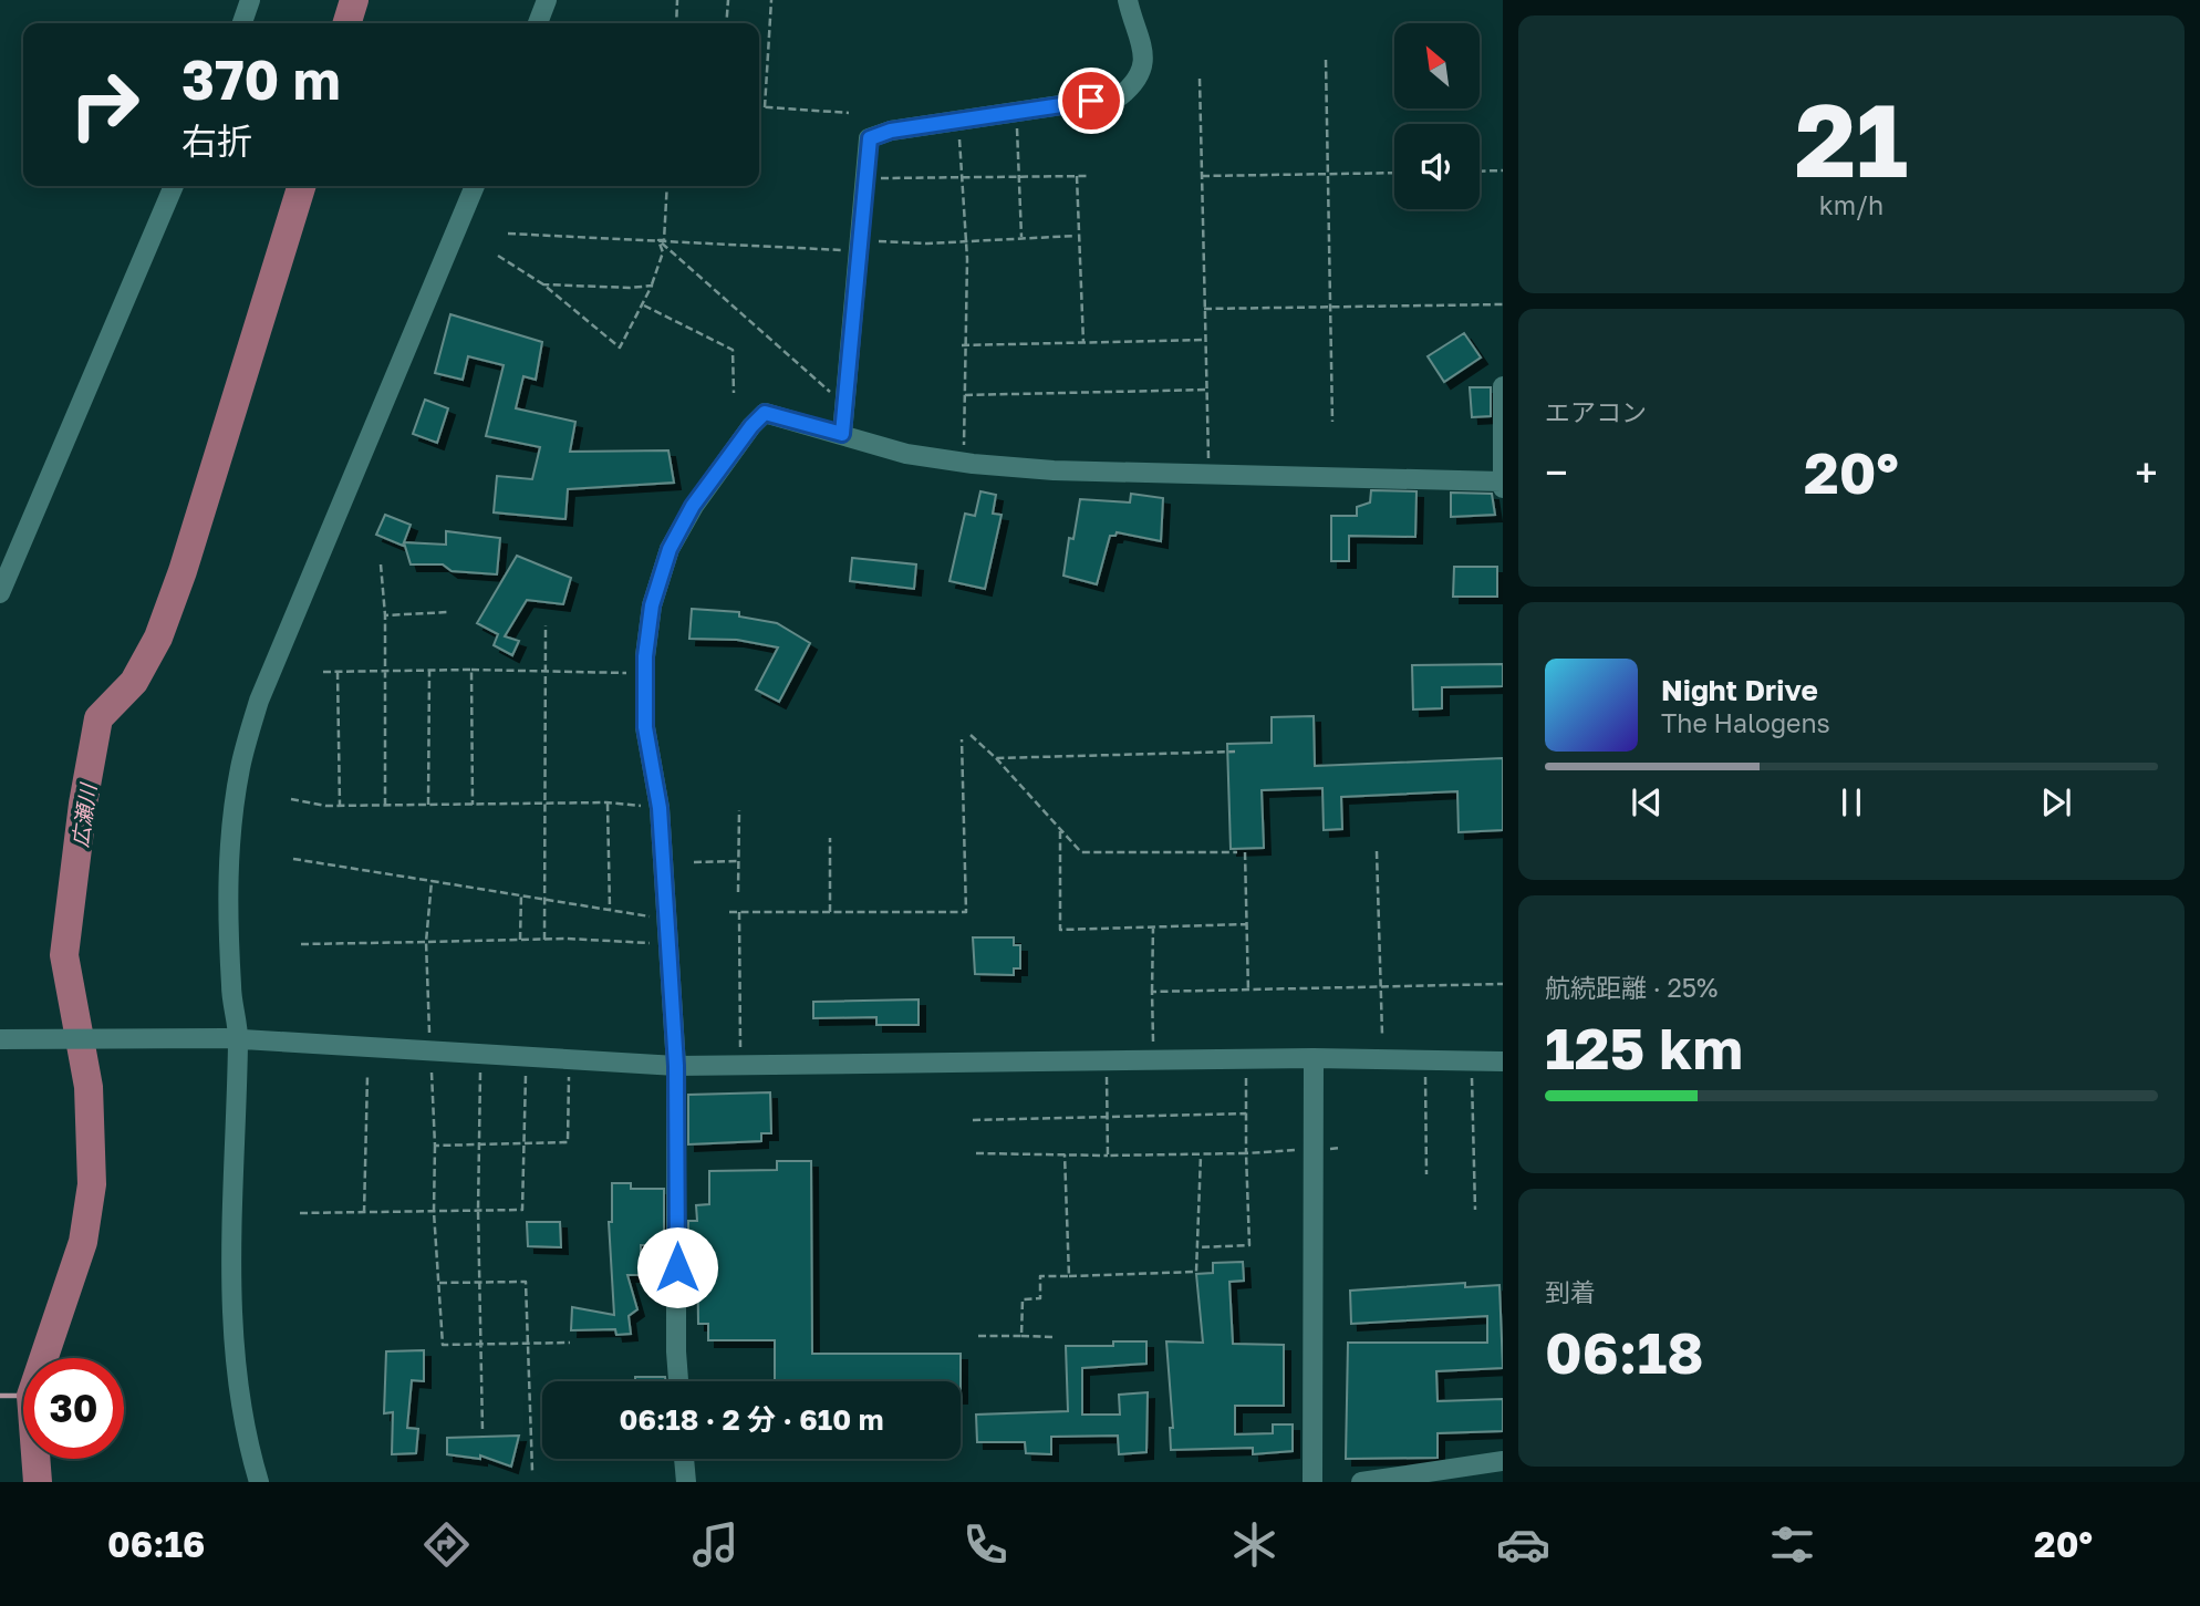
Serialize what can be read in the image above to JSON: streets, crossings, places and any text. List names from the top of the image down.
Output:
{
  "water": ["広瀬川"],
  "north": "top left",
  "page": {
    "tile": [
      ["21", "km/h"],
      "エアコン",
      ["航続距離 · 25%", "125 km"],
      ["到着", "06:18"]
    ],
    "turn": ["370 m", "右折"],
    "heat": ["−", "20°", "+"],
    "song": ["Night Drive", "The Halogens"],
    "limit": "30",
    "trip": "06:18 · 2 分 · 610 m",
    "tabs": ["06:16", "20°"]
  }
}
